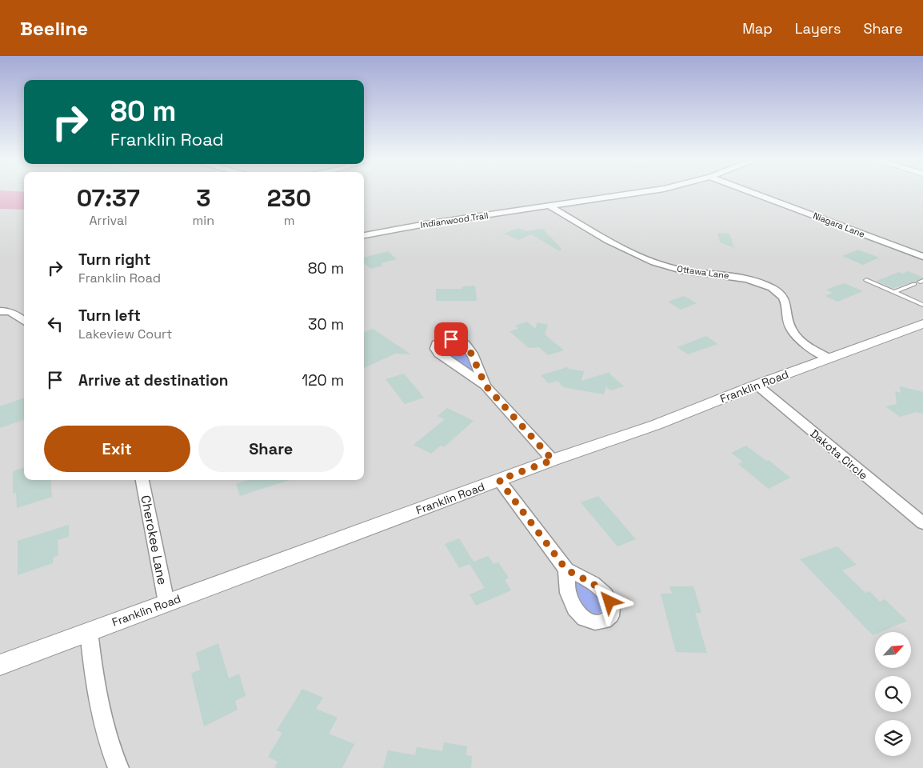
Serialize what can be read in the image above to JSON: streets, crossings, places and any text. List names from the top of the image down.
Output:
{
  "streets": {
    "street": [
      "Indianwood Trail",
      "Niagara Lane",
      "Ottawa Lane",
      "Franklin Road",
      "Dakota Circle",
      "Cherokee Lane"
    ]
  },
  "crossings": [
    ["Indianwood Trail", "Ottawa Lane"],
    ["Ottawa Lane", "Franklin Road"],
    ["Franklin Road", "Dakota Circle"],
    ["Franklin Road", "Cherokee Lane"]
  ],
  "north": "top right",
  "page": {
    "header": "Beeline",
    "nav": ["Map", "Layers", "Share"],
    "turn": ["80 m", "Franklin Road"],
    "eta": [
      "07:37",
      "Arrival",
      "3",
      "min",
      "230",
      "m"
    ],
    "list": [
      {
        "name": "Turn right",
        "note": "Franklin Road",
        "value": "80 m"
      },
      {
        "name": "Turn left",
        "note": "Lakeview Court",
        "value": "30 m"
      },
      {
        "name": "Arrive at destination",
        "value": "120 m"
      }
    ],
    "buttons": ["Exit", "Share"]
  }
}
